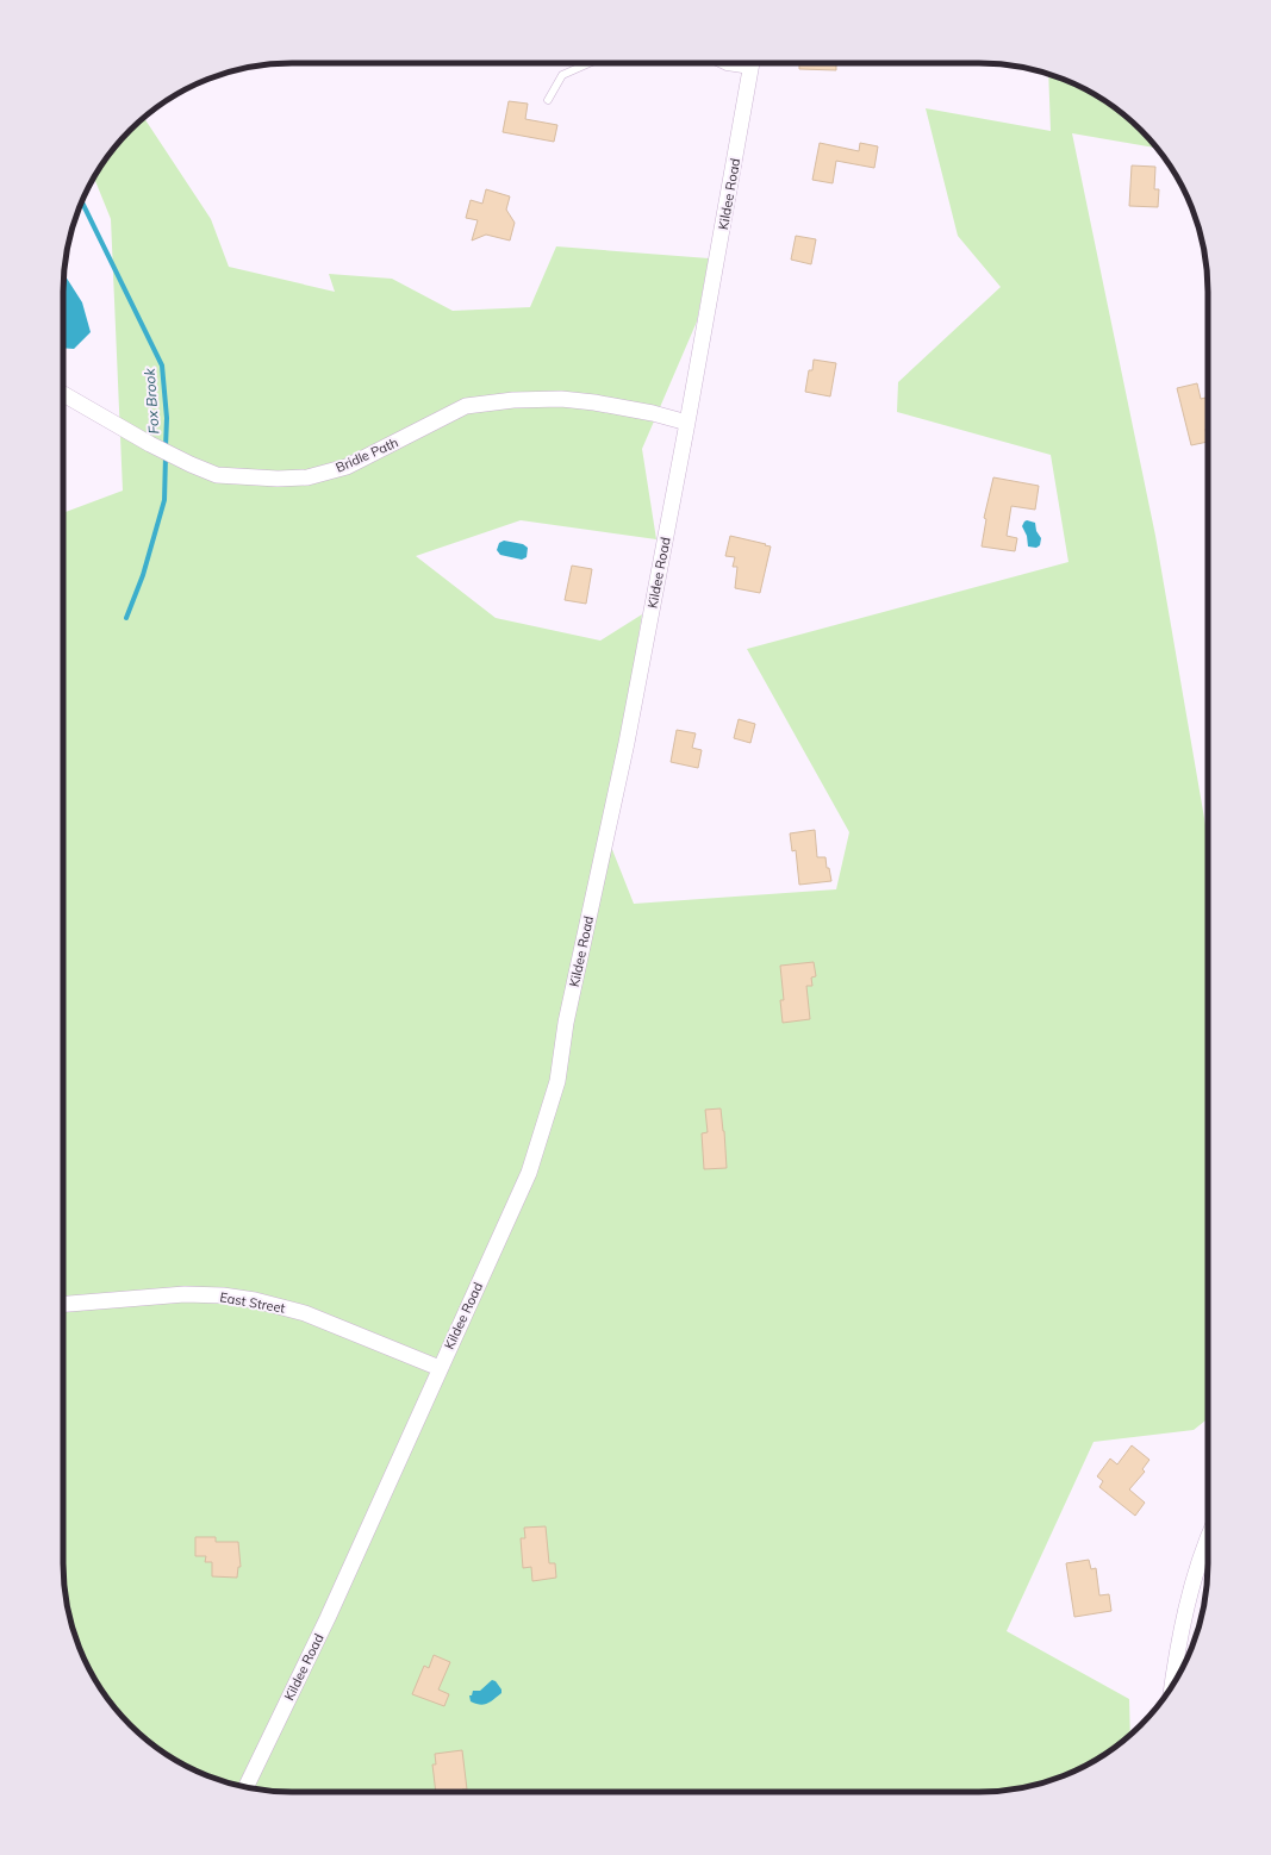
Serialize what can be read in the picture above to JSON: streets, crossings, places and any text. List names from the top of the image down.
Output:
{
  "streets": {
    "street": ["Kildee Road", "Bridle Path", "East Street"]
  },
  "crossings": [
    ["Kildee Road", "Bridle Path"],
    ["Kildee Road", "East Street"]
  ],
  "water": ["Fox Brook"]
}
